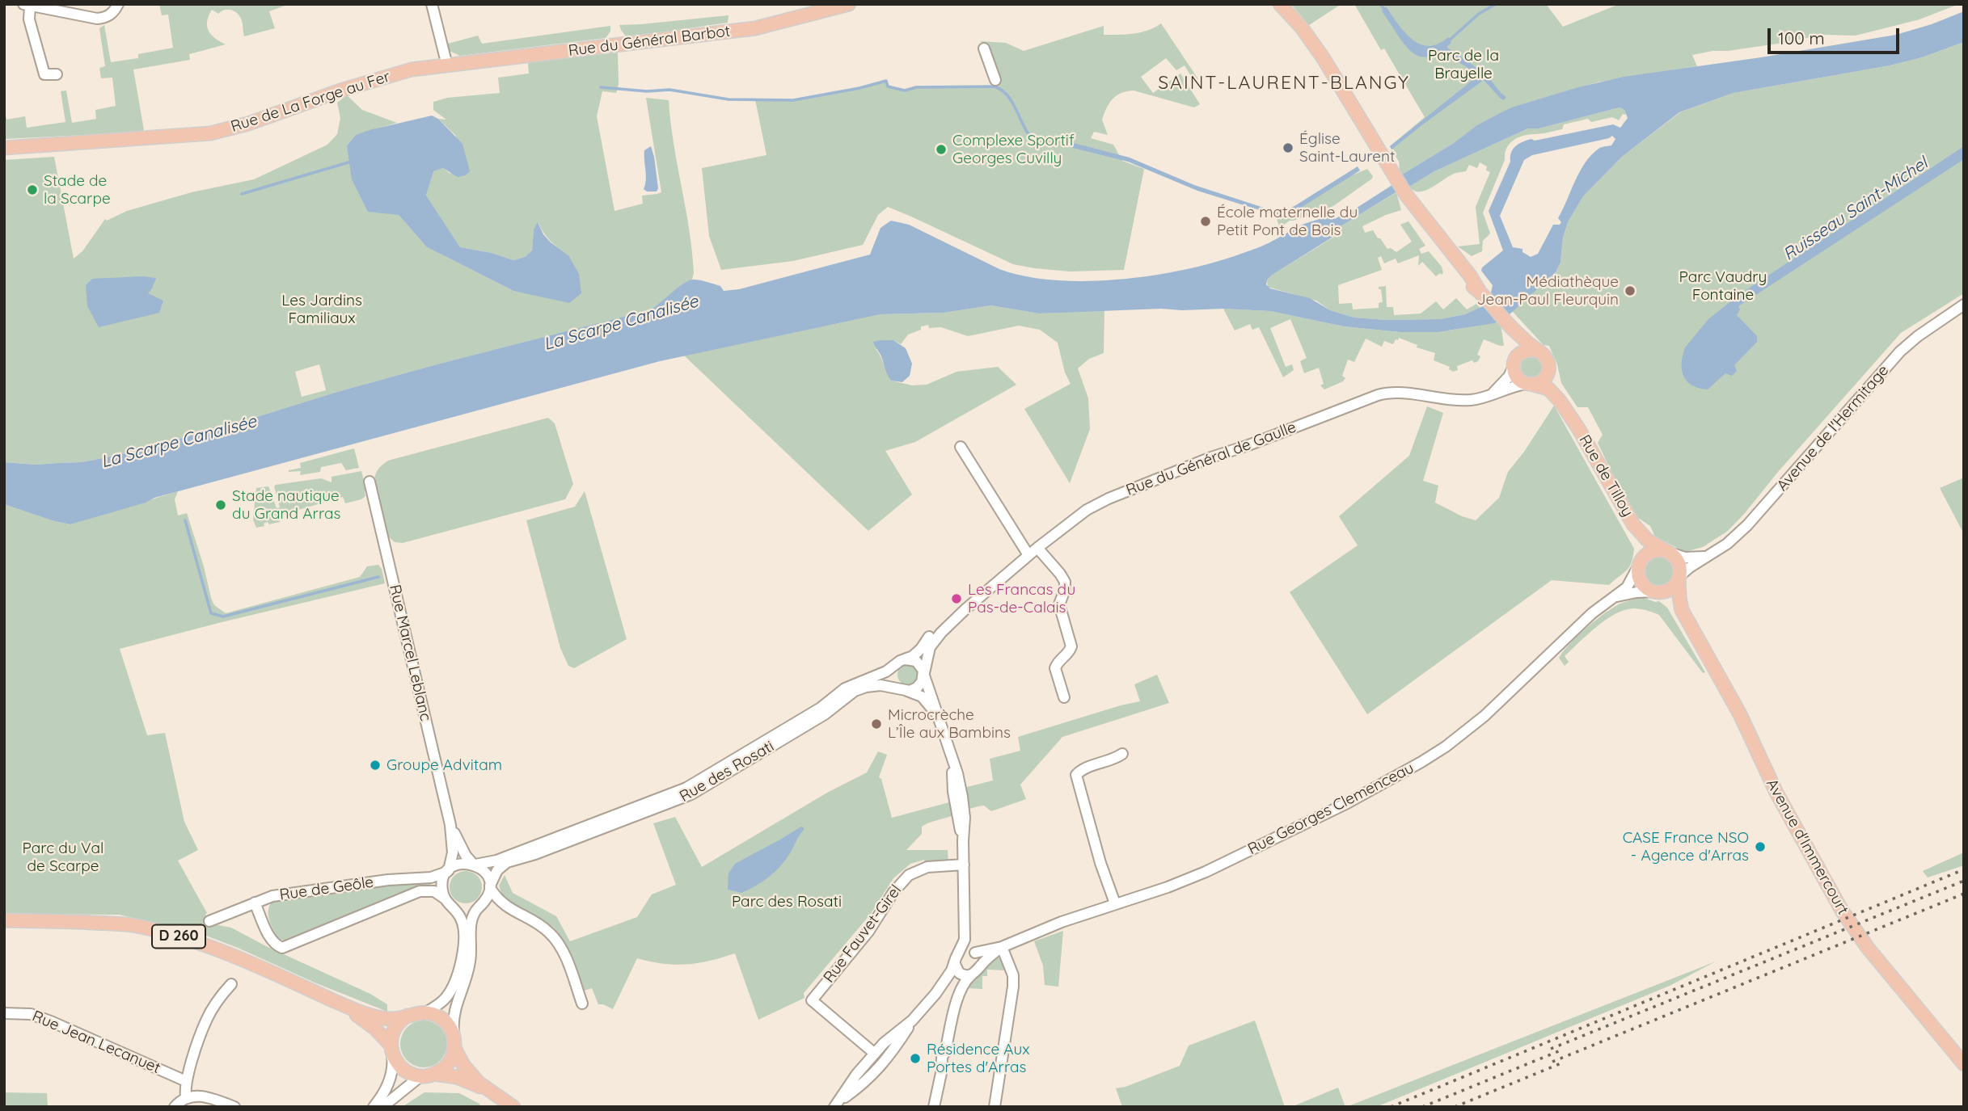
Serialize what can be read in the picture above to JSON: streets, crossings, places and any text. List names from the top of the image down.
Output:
{
  "streets": {
    "main road": [
      "Rue du Général Barbot",
      "Rue de La Forge au Fer",
      "Rue de Tilloy",
      "Avenue d'Immercourt",
      "D 260"
    ],
    "street": [
      "Avenue de l'Hermitage",
      "Rue du Général de Gaulle",
      "Rue Marcel Leblanc",
      "Rue des Rosati",
      "Rue Georges Clemenceau",
      "Rue de Geôle",
      "Rue Fauvet-Girel",
      "Rue Jean Lecanuet"
    ]
  },
  "crossings": [
    ["Rue du Général Barbot", "Rue de La Forge au Fer"],
    ["Avenue de l'Hermitage", "Rue de Tilloy"],
    ["Avenue de l'Hermitage", "Avenue d'Immercourt"],
    ["Rue du Général de Gaulle", "Rue de Tilloy"],
    ["Rue du Général de Gaulle", "Rue des Rosati"],
    ["Rue de Tilloy", "Avenue d'Immercourt"],
    ["Rue Marcel Leblanc", "Rue des Rosati"],
    ["Rue Marcel Leblanc", "Rue de Geôle"],
    ["Rue des Rosati", "Rue de Geôle"]
  ],
  "districts": ["SAINT-LAURENT-BLANGY"],
  "water": ["Ruisseau Saint-Michel", "La Scarpe Canalisée"],
  "parks": [
    "Parc de la Brayelle",
    "Parc Vaudry Fontaine",
    "Les Jardins Familiaux",
    "Parc du Val de Scarpe",
    "Parc des Rosati"
  ],
  "places": [
    "Église Saint-Laurent",
    "Complexe Sportif Georges Cuvilly",
    "Stade de la Scarpe",
    "École maternelle du Petit Pont de Bois",
    "Médiathèque Jean-Paul Fleurquin",
    "Stade nautique du Grand Arras",
    "Les Francas du Pas-de-Calais",
    "Microcrèche L’Île aux Bambins",
    "Groupe Advitam",
    "CASE France NSO - Agence d'Arras",
    "Résidence Aux Portes d'Arras"
  ],
  "scale_bar": "100 m"
}
